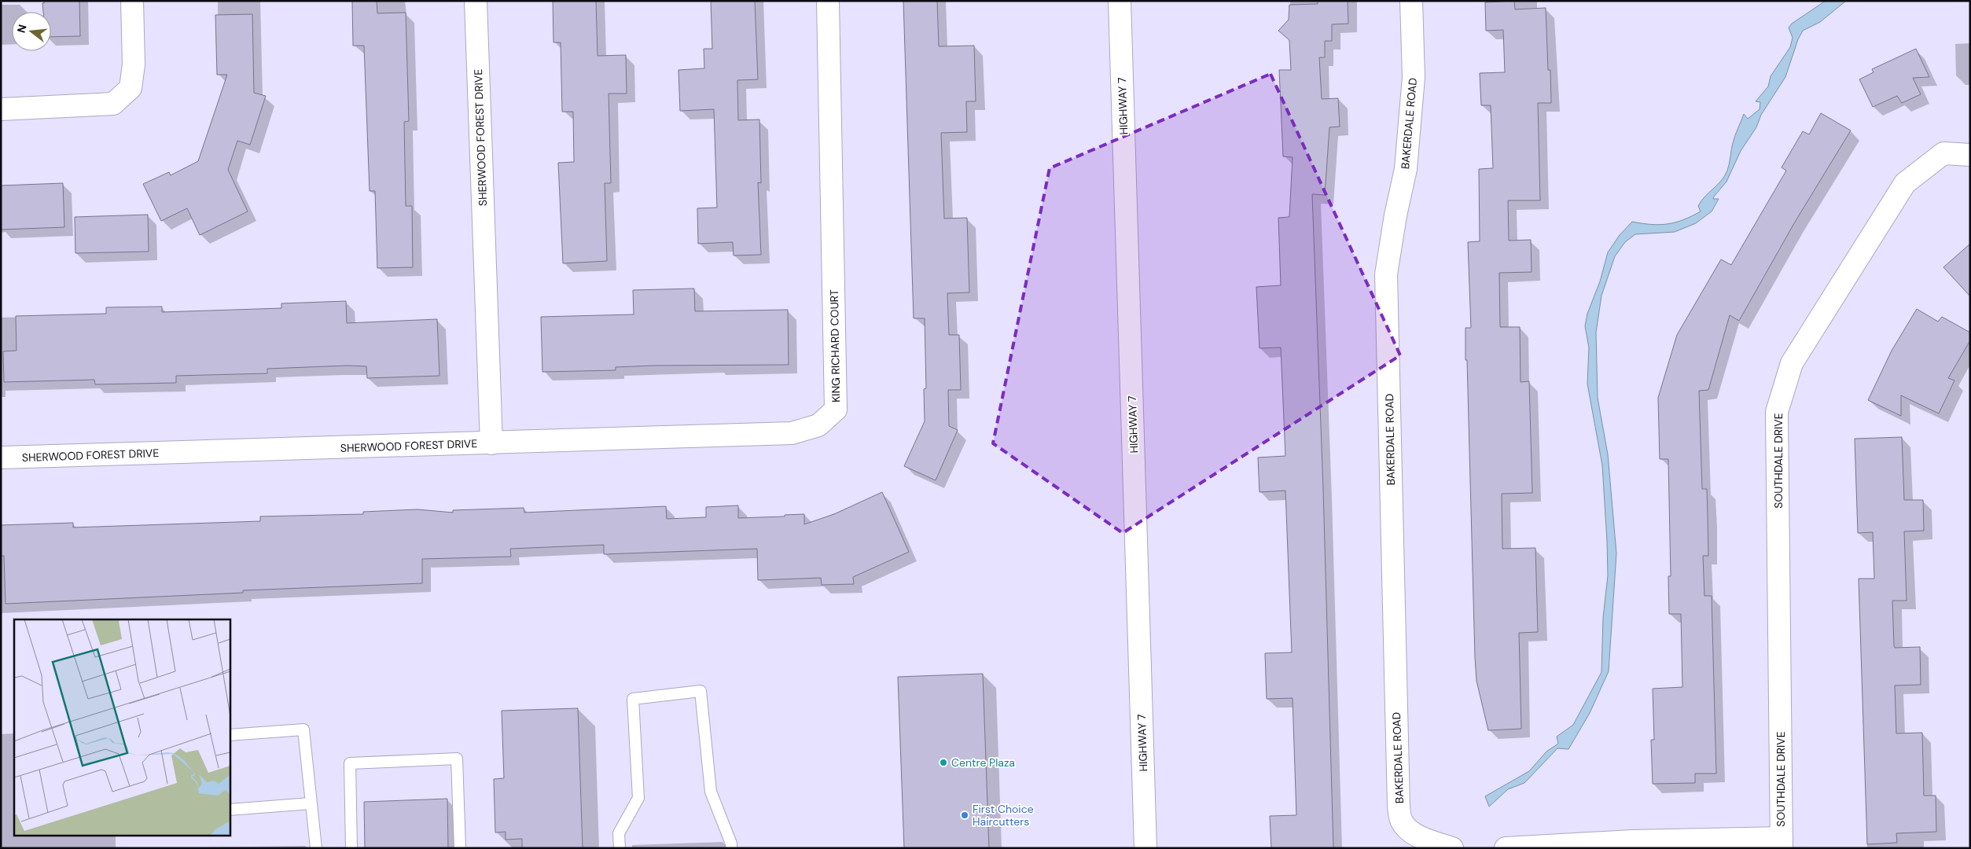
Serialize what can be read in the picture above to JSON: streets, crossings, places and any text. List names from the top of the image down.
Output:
{
  "streets": {
    "street": [
      "HIGHWAY 7",
      "BAKERDALE ROAD",
      "SHERWOOD FOREST DRIVE",
      "KING RICHARD COURT",
      "SOUTHDALE DRIVE"
    ]
  },
  "crossings": [
    ["SHERWOOD FOREST DRIVE", "KING RICHARD COURT"]
  ],
  "places": ["Centre Plaza", "First Choice Haircutters"],
  "north": "left"
}
